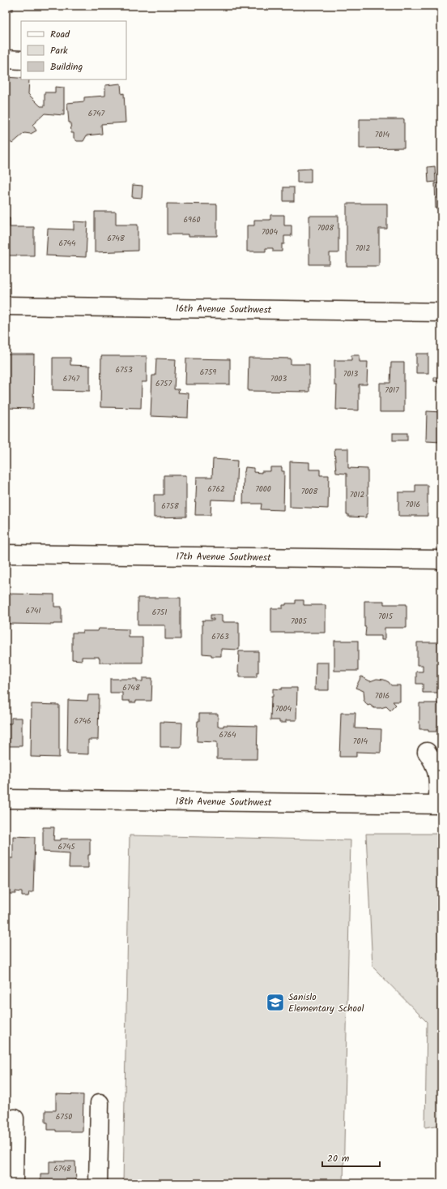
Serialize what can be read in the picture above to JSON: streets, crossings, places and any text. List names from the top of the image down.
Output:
{
  "streets": {
    "street": ["16th Avenue Southwest", "17th Avenue Southwest", "18th Avenue Southwest"]
  },
  "places": {
    "school or university": ["Sanislo Elementary School"]
  },
  "house_numbers": [
    "6747",
    "7014",
    "6960",
    "7008",
    "7004",
    "6748",
    "6744",
    "7012",
    "6753",
    "6759",
    "7013",
    "6747",
    "7003",
    "6757",
    "7017",
    "6762",
    "7000",
    "7008",
    "7012",
    "7016",
    "6758",
    "6741",
    "6751",
    "7015",
    "7005",
    "6763",
    "6748",
    "7016",
    "7004",
    "6746",
    "6764",
    "7014",
    "6745",
    "6750",
    "6748"
  ],
  "legend": ["Road", "Park", "Building"],
  "scale_bar": "20 m"
}
